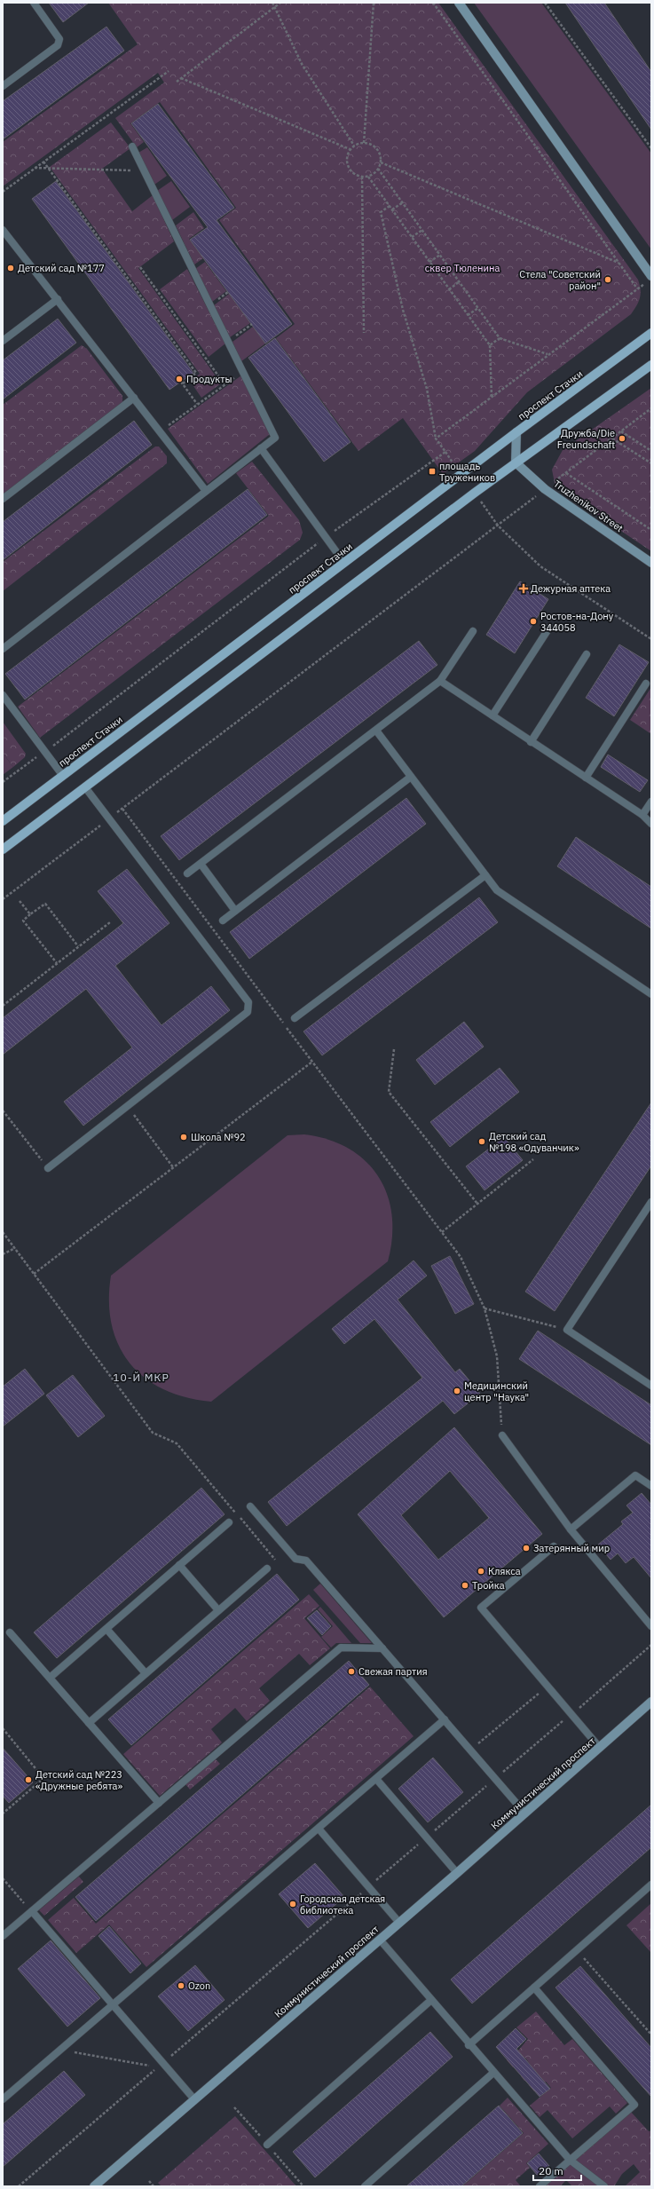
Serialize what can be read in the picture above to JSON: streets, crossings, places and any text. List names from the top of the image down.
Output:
{
  "streets": {
    "main road": ["проспект Стачки", "Truzhenikov Street", "Коммунистический проспект"]
  },
  "districts": ["10-Й МКР"],
  "parks": ["сквер Тюленина"],
  "places": {
    "other": [
      "Детский сад №177",
      "Стела \"Советский район\"",
      "Продукты",
      "Дружба/Die Freundschaft",
      "Ростов-на-Дону 344058",
      "Школа №92",
      "Детский сад №198 «Одуванчик»",
      "Медицинский центр \"Наука\"",
      "Затерянный мир",
      "Клякса",
      "Тройка",
      "Свежая партия",
      "Детский сад №223 «Дружные ребята»",
      "Городская детская библиотека",
      "Ozon"
    ],
    "transit": ["площадь Тружеников"],
    "health": ["Дежурная аптека"]
  },
  "scale_bar": "20 m"
}
